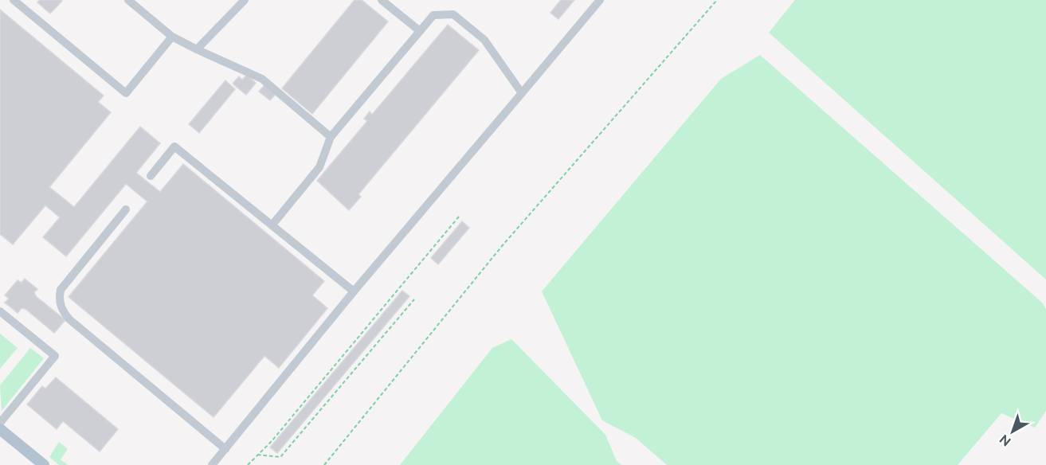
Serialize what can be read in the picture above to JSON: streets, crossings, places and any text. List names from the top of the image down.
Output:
{
  "north": "bottom left"
}
